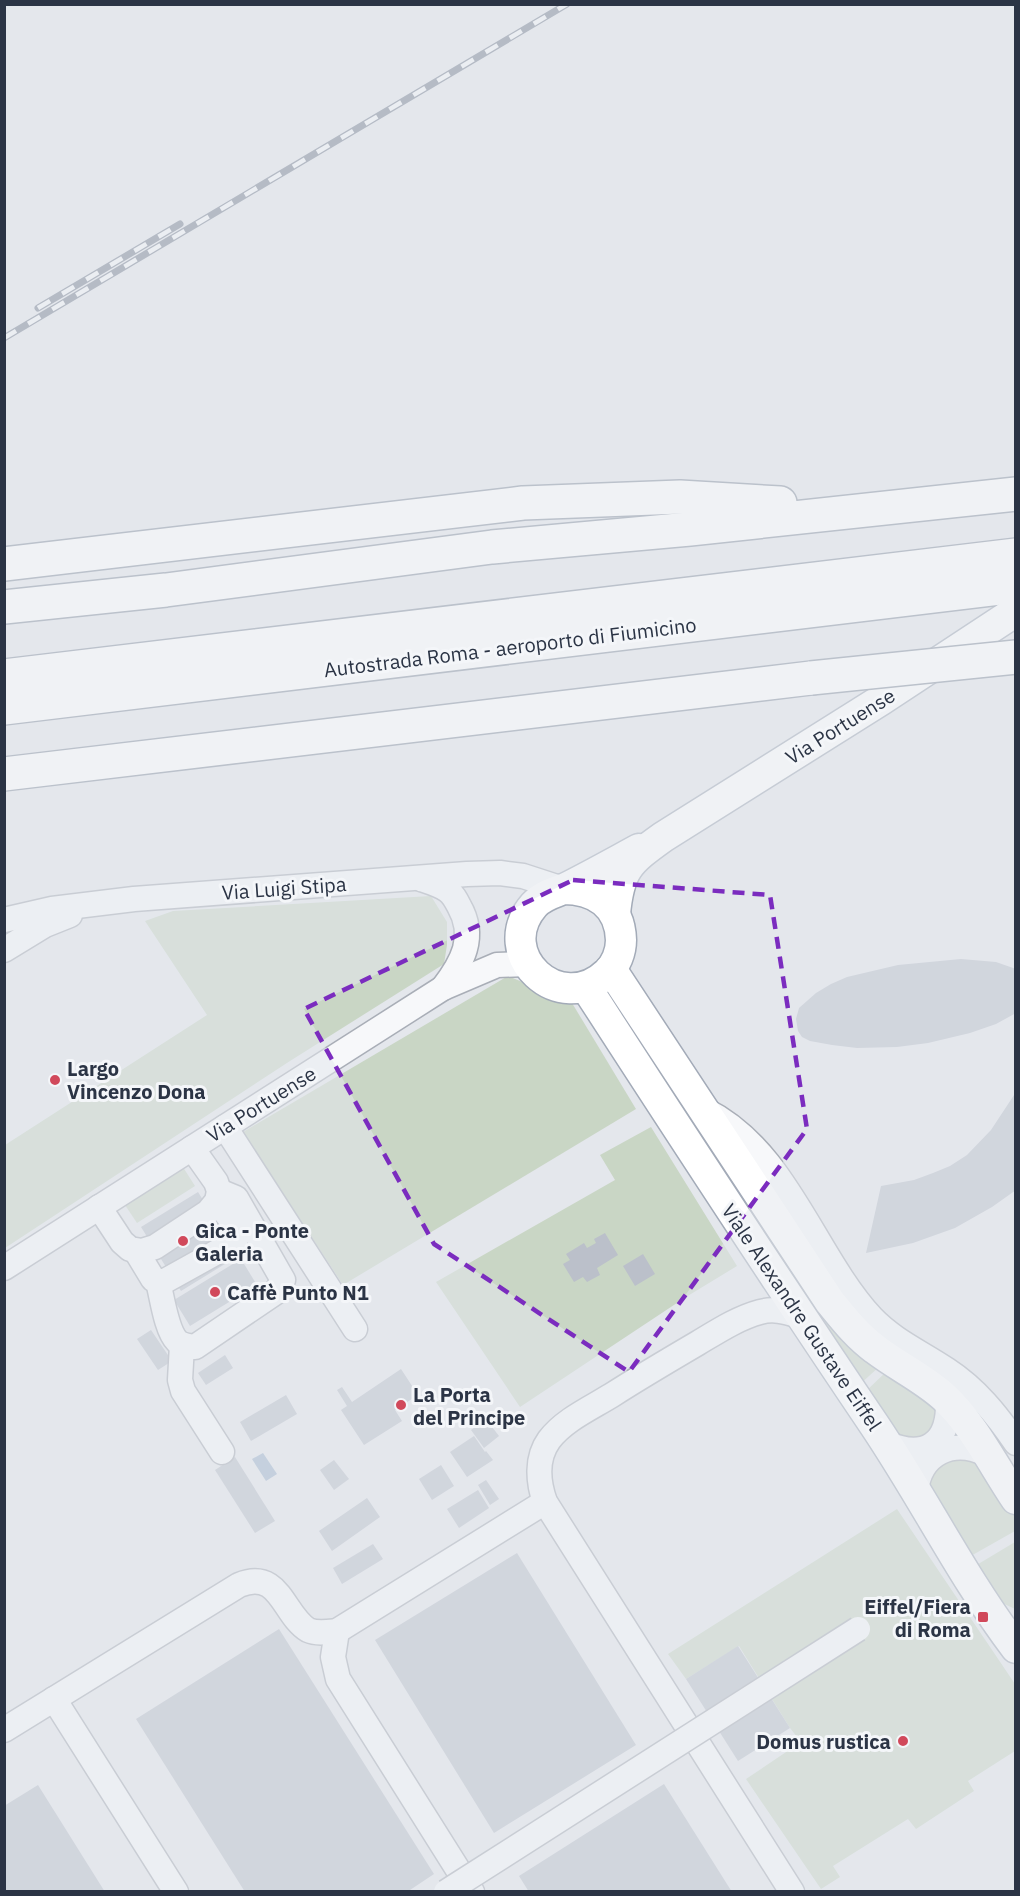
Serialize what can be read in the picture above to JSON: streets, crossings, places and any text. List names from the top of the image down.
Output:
{
  "streets": {
    "highway": ["Autostrada Roma - aeroporto di Fiumicino"],
    "main road": ["Via Portuense", "Viale Alexandre Gustave Eiffel"],
    "street": ["Via Luigi Stipa"]
  },
  "crossings": [
    ["Autostrada Roma - aeroporto di Fiumicino", "Via Portuense"],
    ["Via Portuense", "Via Luigi Stipa"],
    ["Via Portuense", "Viale Alexandre Gustave Eiffel"],
    ["Via Luigi Stipa", "Viale Alexandre Gustave Eiffel"]
  ],
  "places": {
    "other": [
      "Largo Vincenzo Dona",
      "Gica - Ponte Galeria",
      "Caffè Punto N1",
      "La Porta del Principe",
      "Domus rustica"
    ],
    "transit": ["Eiffel/Fiera di Roma"]
  }
}
